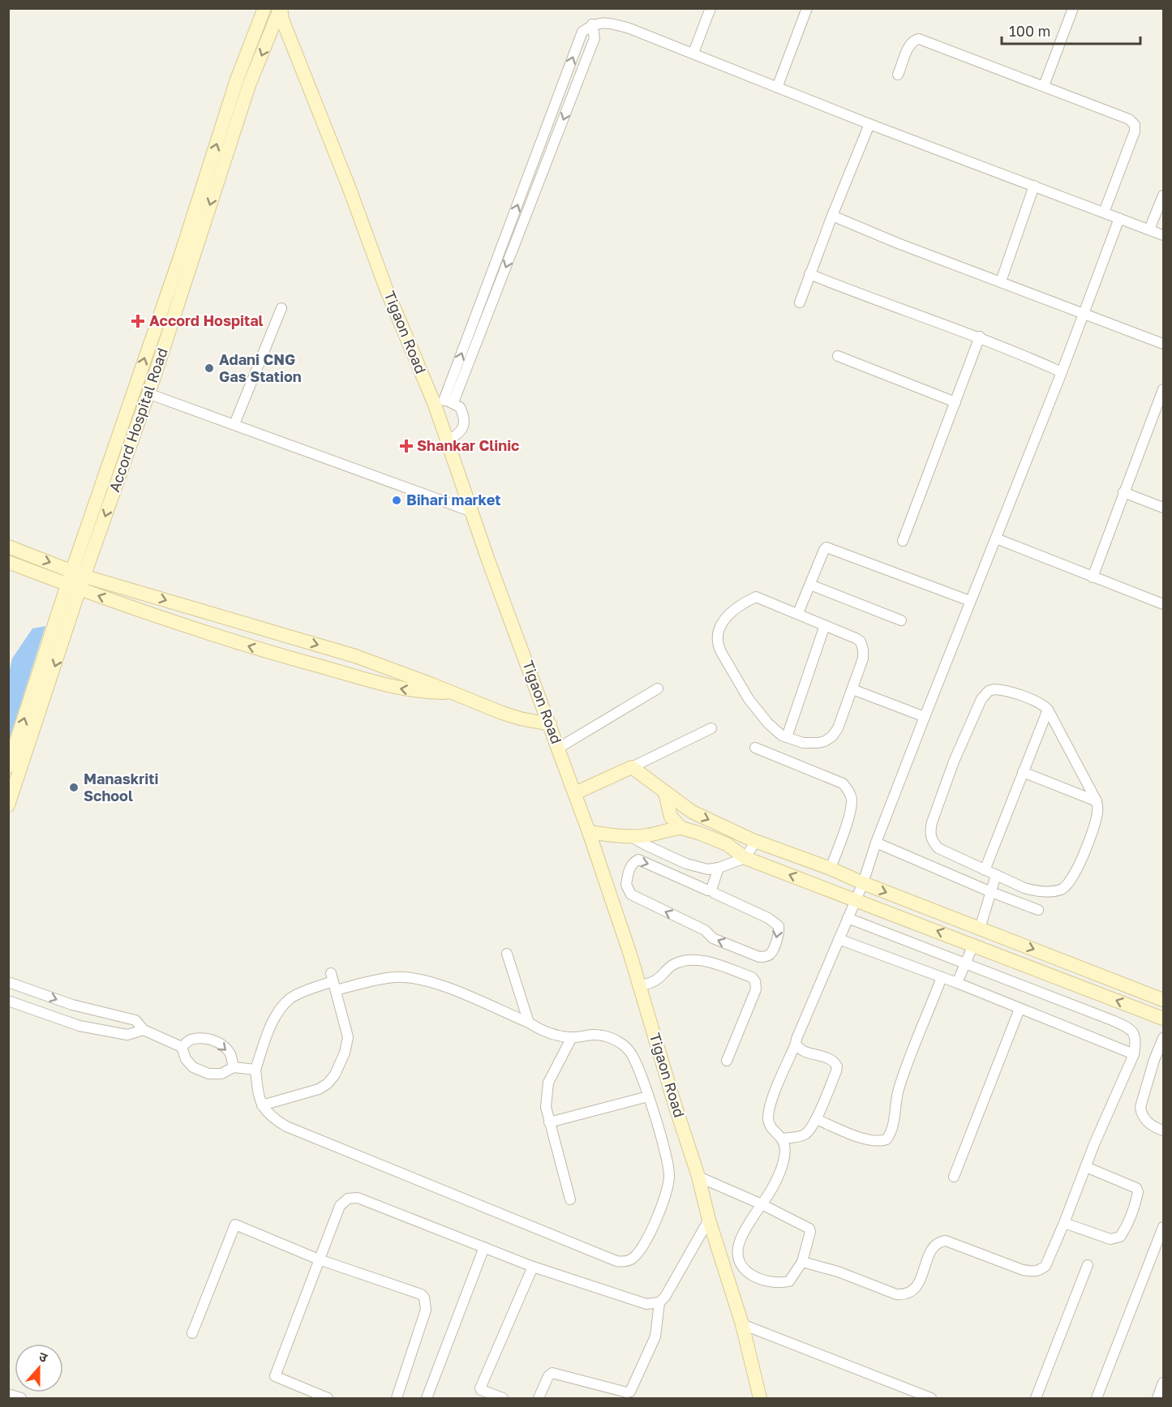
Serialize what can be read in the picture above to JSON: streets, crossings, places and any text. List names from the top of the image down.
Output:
{
  "streets": {
    "street": ["Tigaon Road", "Accord Hospital Road"]
  },
  "crossings": [
    ["Tigaon Road", "Accord Hospital Road"]
  ],
  "places": {
    "health": ["Accord Hospital", "Shankar Clinic"],
    "other": ["Adani CNG Gas Station", "Bihari market", "Manaskriti School"]
  },
  "scale_bar": "100 m",
  "north": "top"
}
